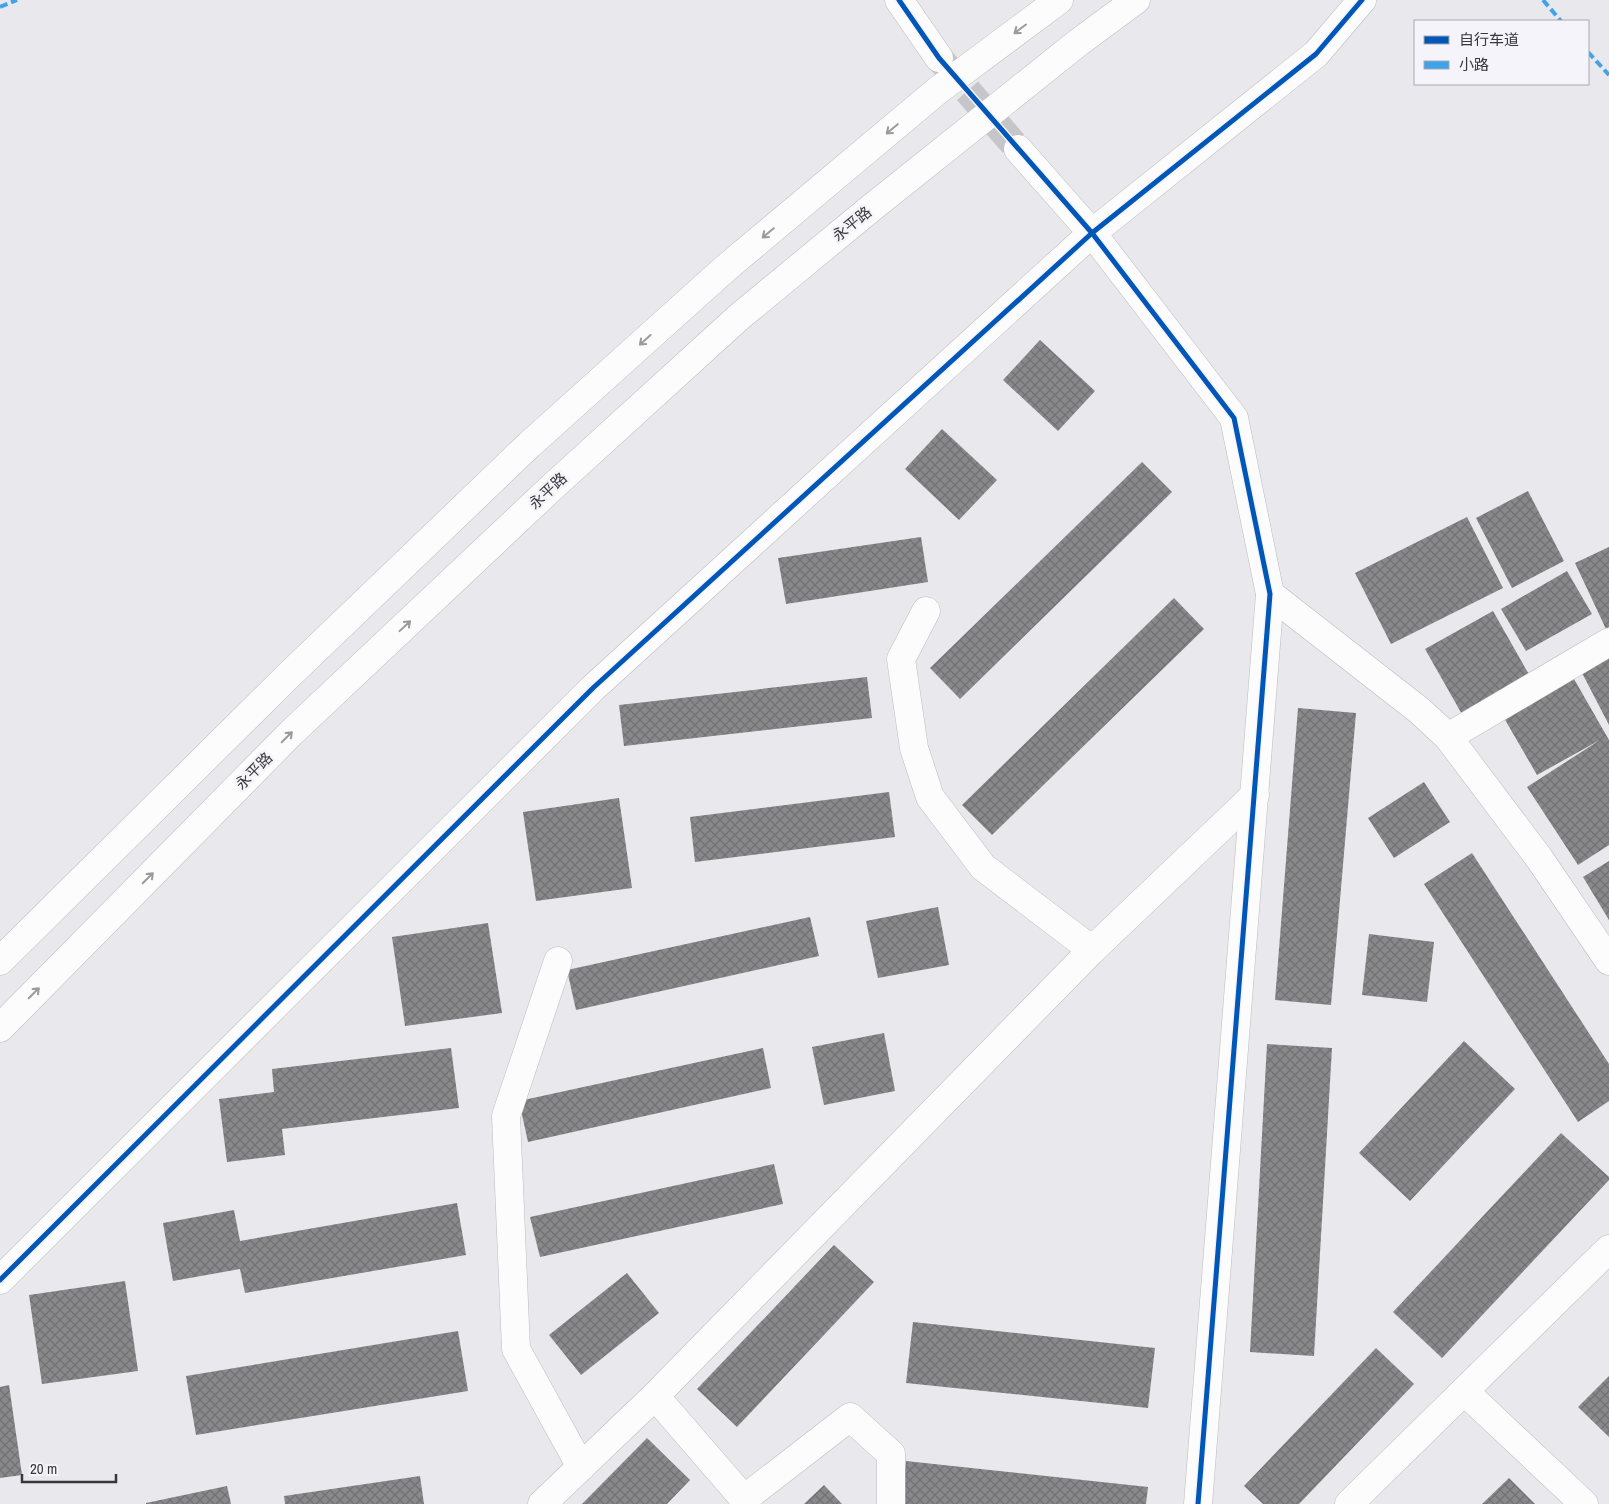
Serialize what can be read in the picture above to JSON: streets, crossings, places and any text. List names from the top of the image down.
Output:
{
  "streets": {
    "main road": ["永平路"]
  },
  "legend": ["自行车道", "小路"],
  "scale_bar": "20 m"
}
